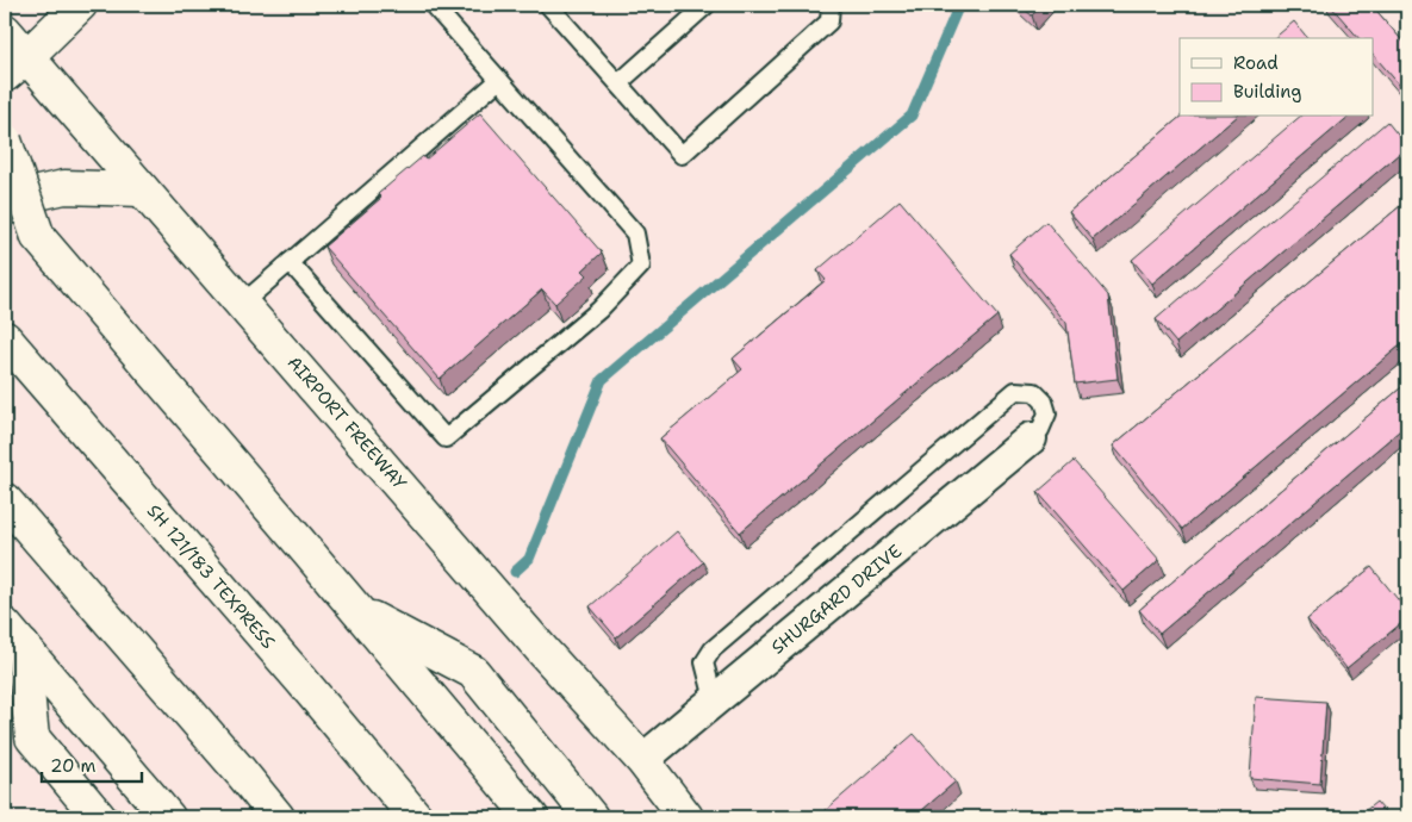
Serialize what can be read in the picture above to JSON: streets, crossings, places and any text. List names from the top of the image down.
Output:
{
  "streets": {
    "main road": ["AIRPORT FREEWAY", "SH 121/183 TEXPRESS"],
    "street": ["SHURGARD DRIVE"]
  },
  "crossings": [
    ["AIRPORT FREEWAY", "SHURGARD DRIVE"]
  ],
  "legend": ["Road", "Building"],
  "scale_bar": "20 m"
}
